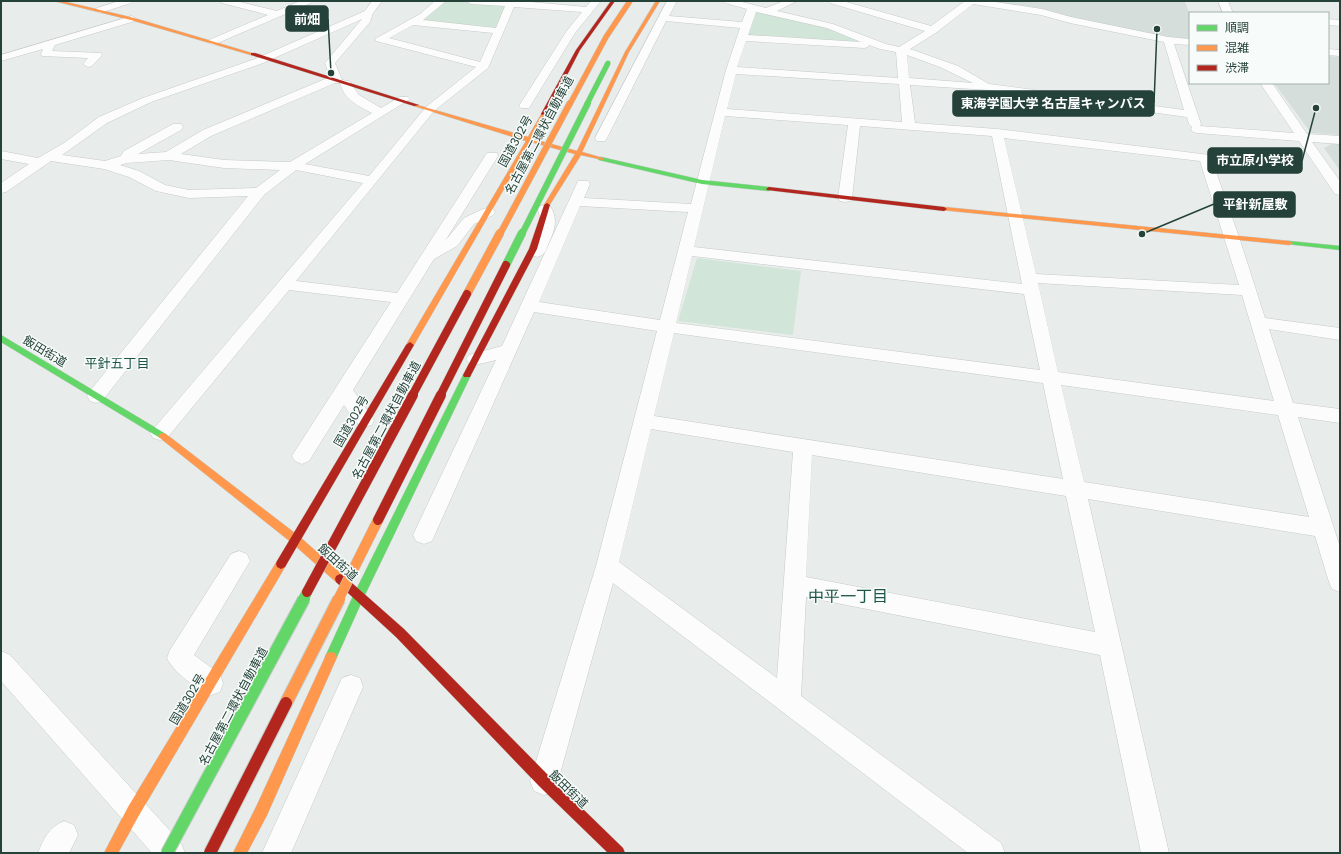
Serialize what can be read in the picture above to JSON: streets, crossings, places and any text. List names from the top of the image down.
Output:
{
  "streets": {
    "main road": ["名古屋第二環状自動車道", "国道302号", "飯田街道"]
  },
  "crossings": [
    ["国道302号", "飯田街道"]
  ],
  "districts": ["平針五丁目", "中平一丁目"],
  "places": [
    "東海学園大学 名古屋キャンパス",
    "前畑",
    "市立原小学校",
    "平針新屋敷"
  ],
  "legend": ["順調", "混雑", "渋滞"]
}
